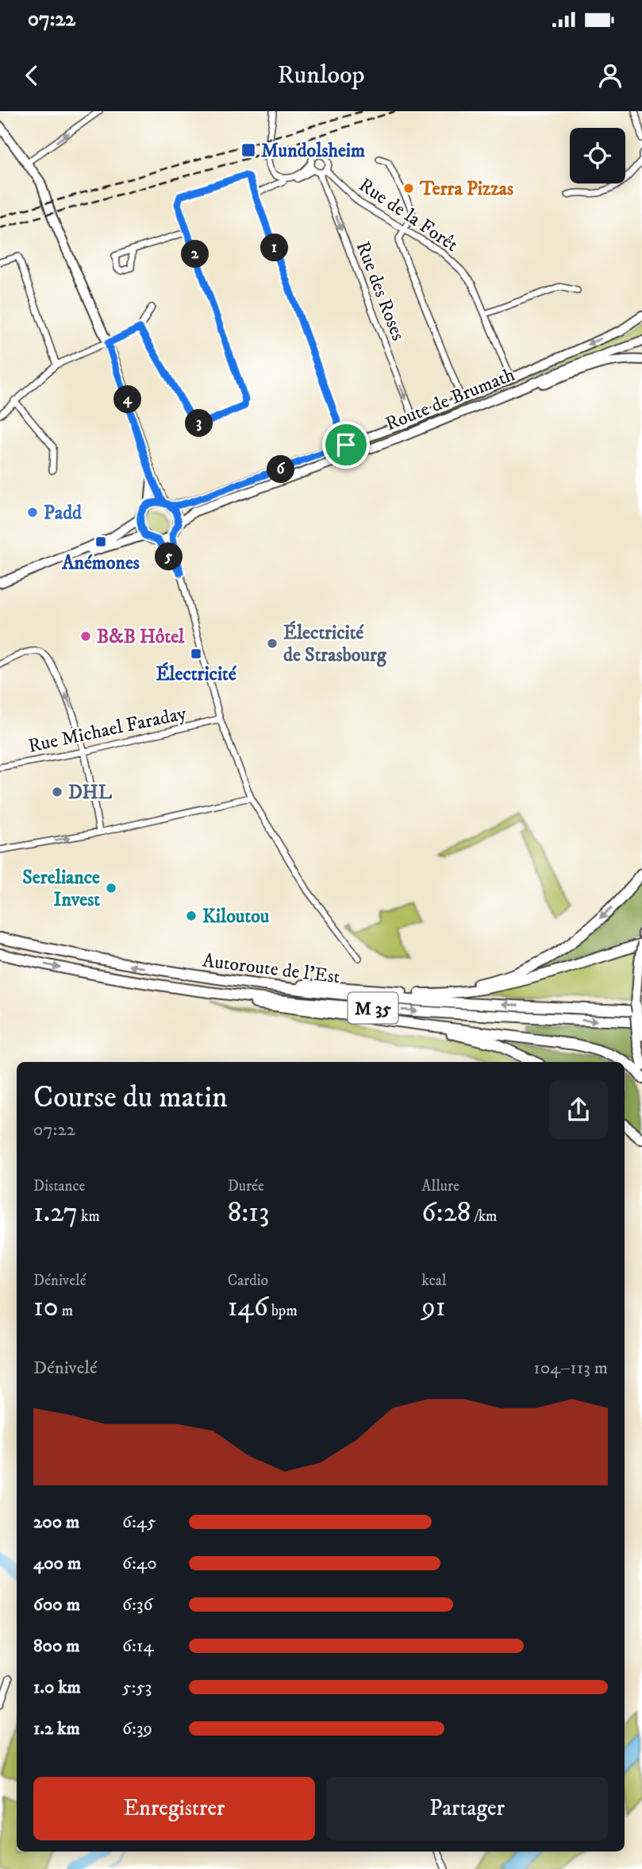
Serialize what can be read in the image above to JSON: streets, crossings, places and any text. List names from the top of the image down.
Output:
{
  "streets": {
    "highway": ["Autoroute de l’Est", "M 35"],
    "main road": ["Route de Brumath"],
    "street": ["Rue de la Forêt", "Rue des Roses", "Rue Michael Faraday"]
  },
  "crossings": [
    ["Rue de la Forêt", "Rue des Roses"],
    ["Rue de la Forêt", "Route de Brumath"],
    ["Rue des Roses", "Route de Brumath"]
  ],
  "one_way": ["Rue des Roses"],
  "places": {
    "transit": ["Mundolsheim", "Anémones", "Électricité"],
    "other": [
      "Terra Pizzas",
      "Padd",
      "B&B Hôtel",
      "Électricité de Strasbourg",
      "DHL",
      "Sereliance Invest",
      "Kiloutou"
    ]
  },
  "page": {
    "status": "07:22",
    "header": "Runloop",
    "pins": [
      "1",
      "2",
      "4",
      "3",
      "6",
      "5"
    ],
    "heading": ["Course du matin", "07:22"],
    "stats": [
      ["Distance", "1.27 km"],
      ["Durée", "8:13"],
      ["Allure", "6:28 /km"],
      ["Dénivelé", "10 m"],
      ["Cardio", "146 bpm"],
      ["kcal", "91"]
    ],
    "chart": ["Dénivelé", "104–113 m"],
    "list": [
      {
        "name": "200 m",
        "note": "6:45"
      },
      {
        "name": "400 m",
        "note": "6:40"
      },
      {
        "name": "600 m",
        "note": "6:36"
      },
      {
        "name": "800 m",
        "note": "6:14"
      },
      {
        "name": "1.0 km",
        "note": "5:53"
      },
      {
        "name": "1.2 km",
        "note": "6:39"
      }
    ],
    "buttons": ["Enregistrer", "Partager"]
  }
}
